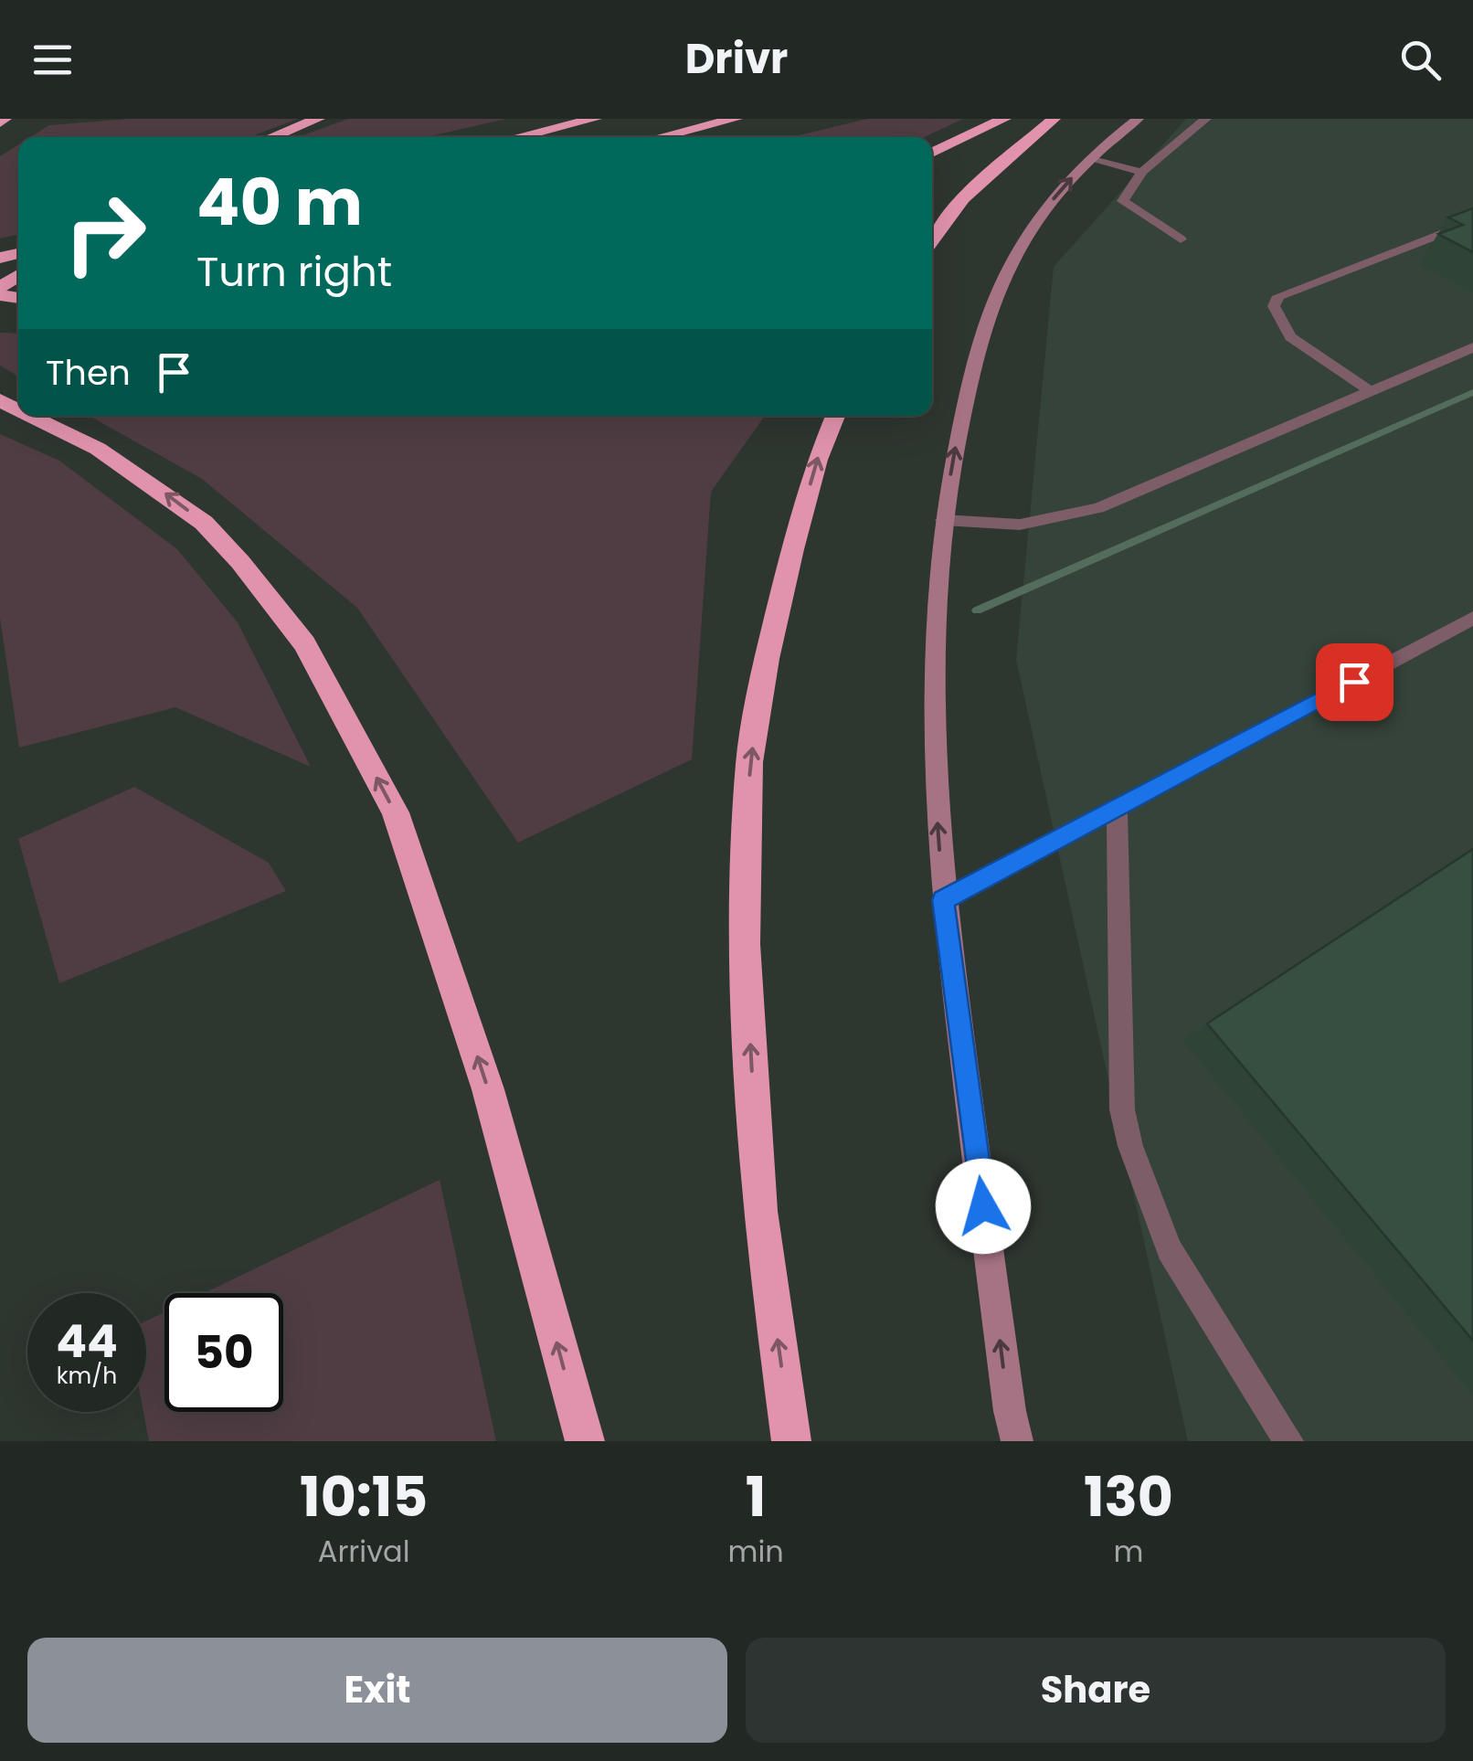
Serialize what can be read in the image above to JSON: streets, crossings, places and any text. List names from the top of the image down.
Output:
{
  "page": {
    "header": "Drivr",
    "turn": ["40 m", "Turn right"],
    "then": "Then",
    "speed": "44 km/h",
    "limit": "50",
    "eta": [
      "10:15",
      "Arrival",
      "1",
      "min",
      "130",
      "m"
    ],
    "buttons": ["Exit", "Share"]
  }
}
